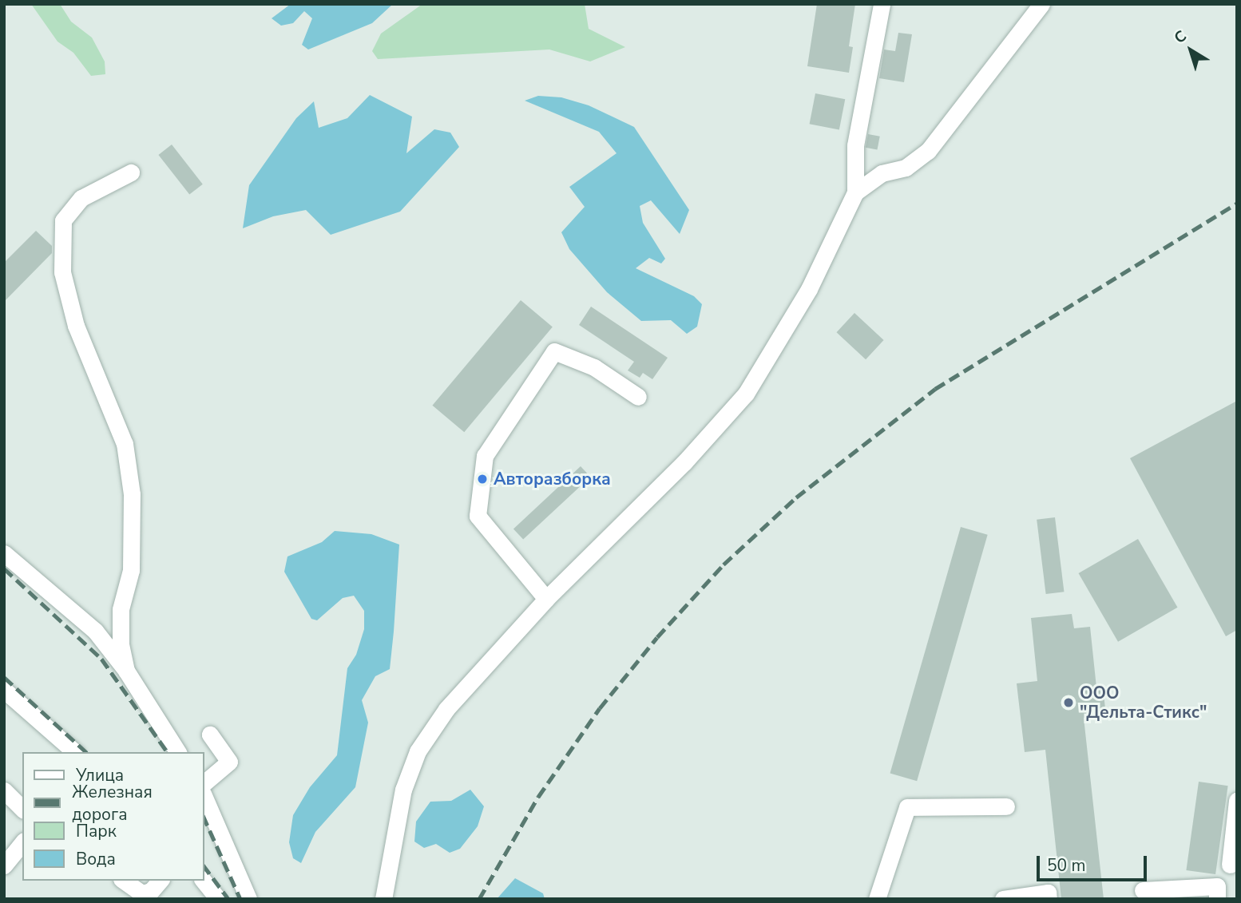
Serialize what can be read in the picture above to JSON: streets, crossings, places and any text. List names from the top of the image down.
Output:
{
  "places": ["Авторазборка", "ООО \"Дельта-Стикс\""],
  "legend": [
    "Улица",
    "Железная дорога",
    "Парк",
    "Вода"
  ],
  "scale_bar": "50 m",
  "north": "top left"
}
